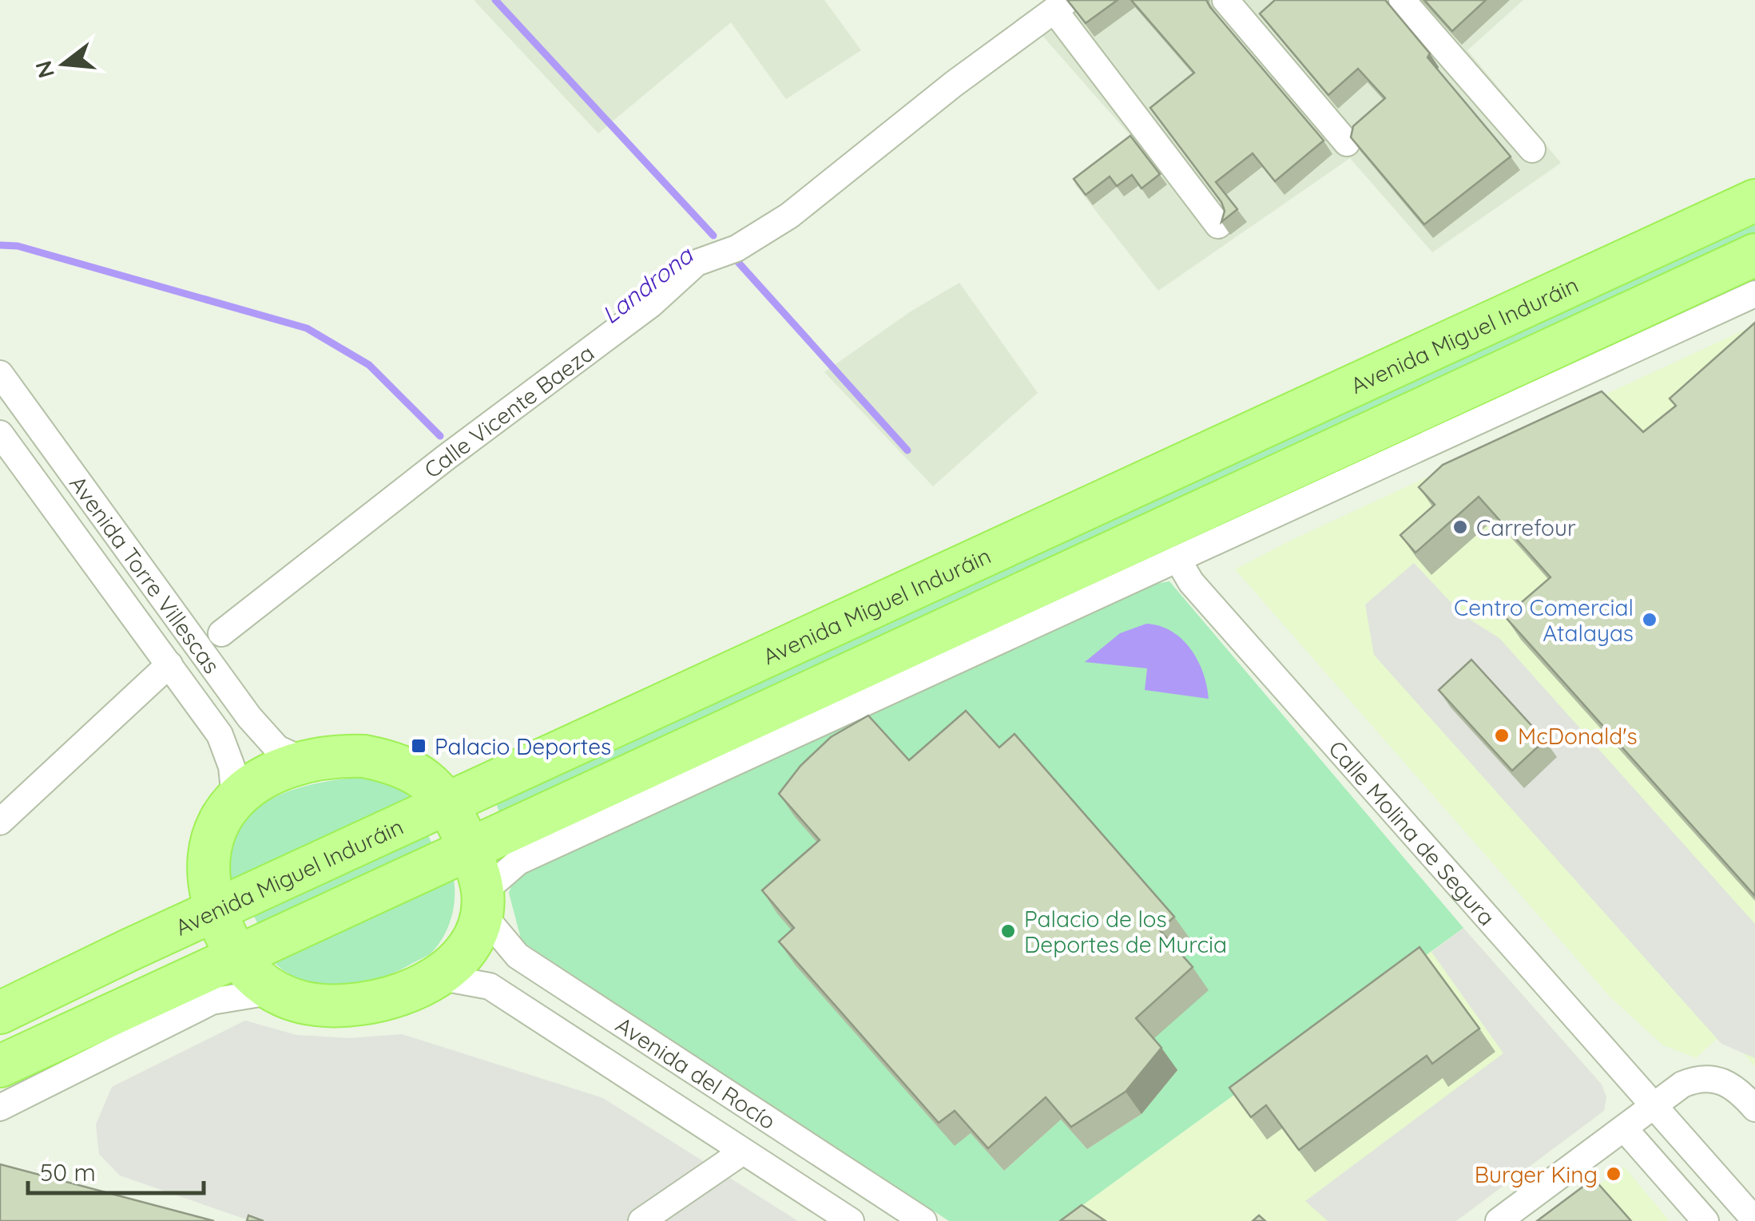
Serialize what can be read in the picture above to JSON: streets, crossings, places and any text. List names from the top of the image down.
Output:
{
  "streets": {
    "main road": ["Avenida Miguel Induráin"],
    "street": [
      "Calle Vicente Baeza",
      "Avenida Torre Villescas",
      "Calle Molina de Segura",
      "Avenida del Rocío"
    ]
  },
  "water": ["Landrona"],
  "places": {
    "other": [
      "Carrefour",
      "Centro Comercial Atalayas",
      "McDonald's",
      "Palacio de los Deportes de Murcia",
      "Burger King"
    ],
    "transit": ["Palacio Deportes"]
  },
  "scale_bar": "50 m",
  "north": "left"
}
